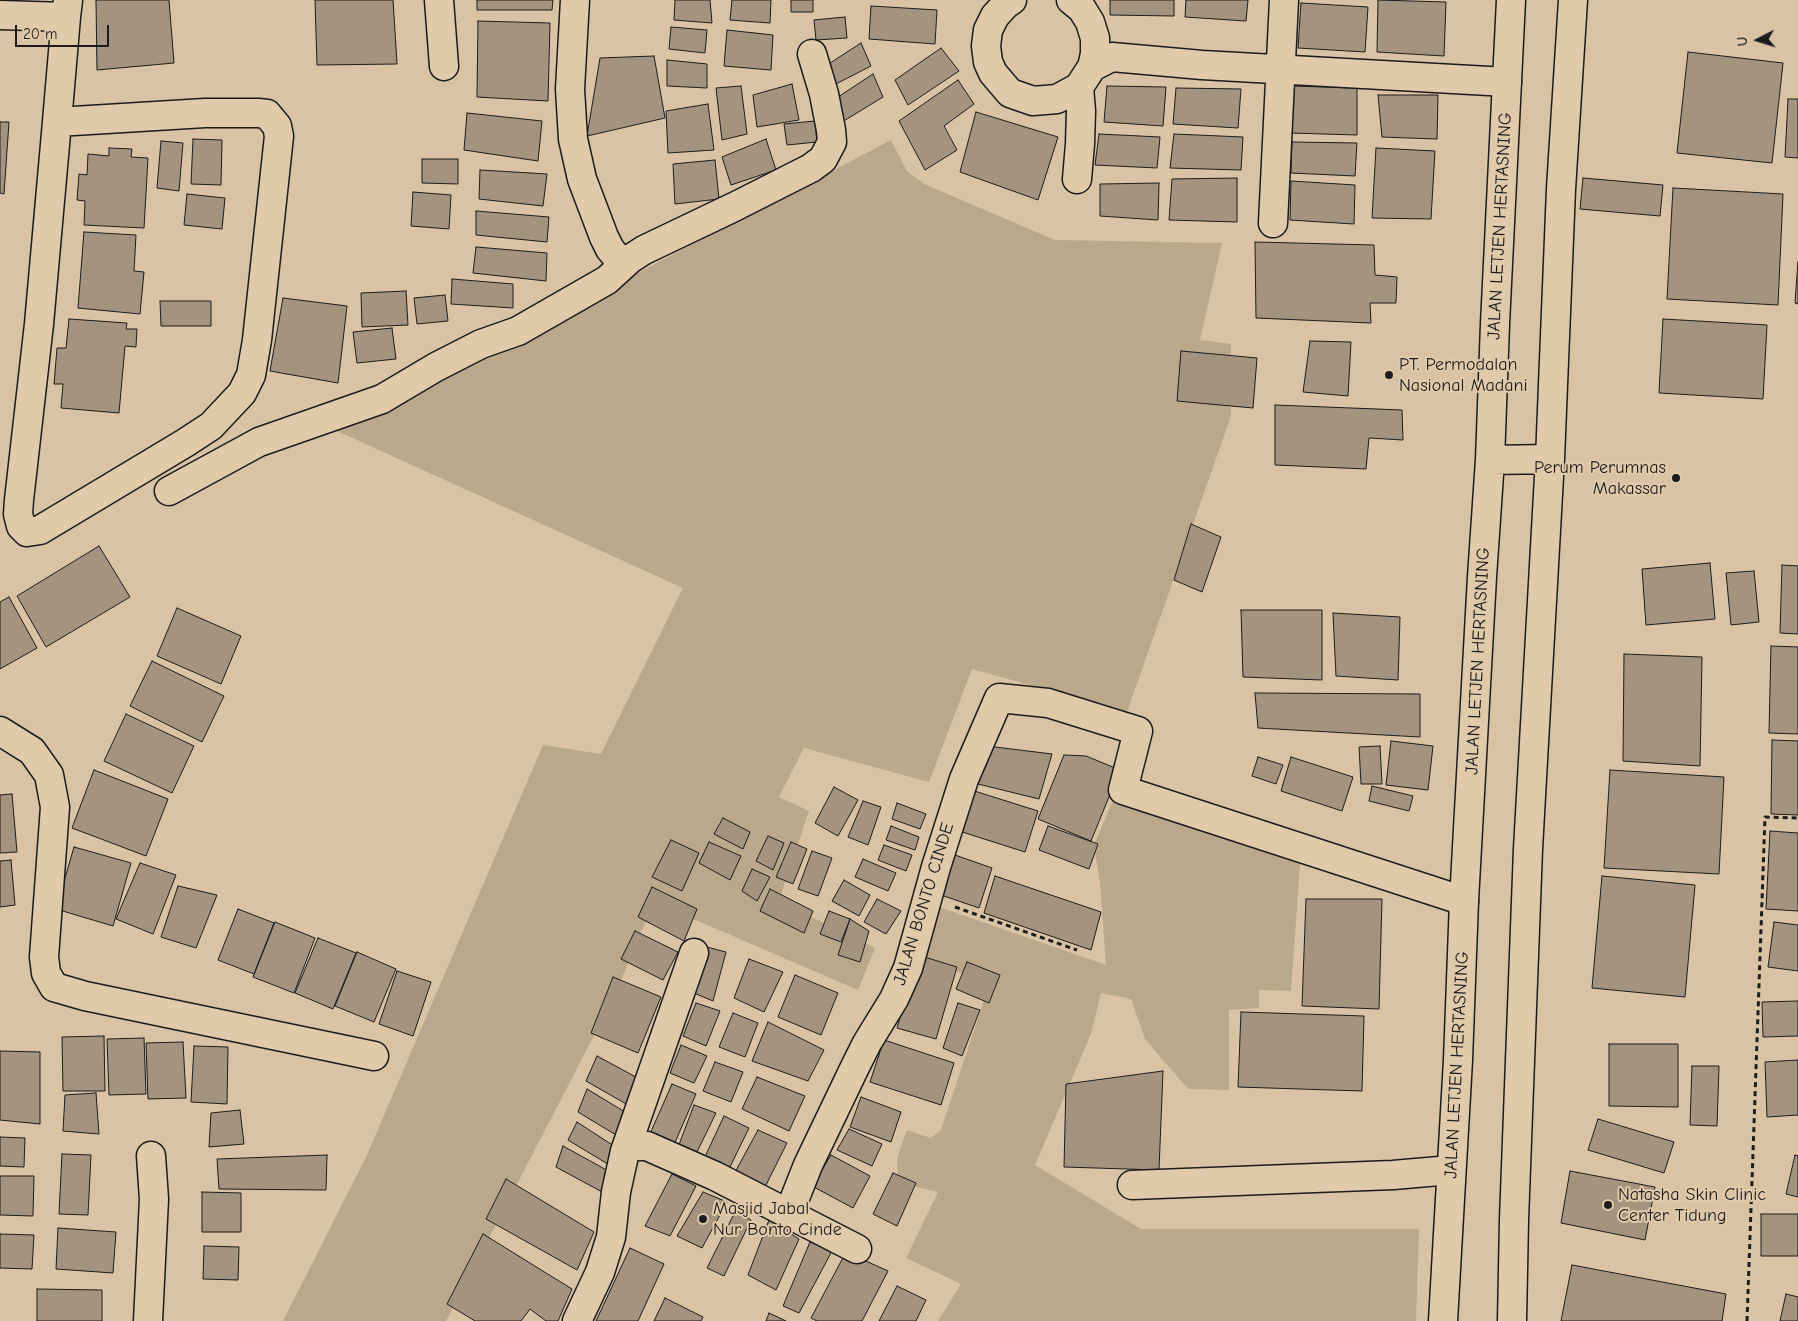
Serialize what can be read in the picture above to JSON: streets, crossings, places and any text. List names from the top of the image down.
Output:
{
  "streets": {
    "street": ["JALAN LETJEN HERTASNING", "JALAN BONTO CINDE"]
  },
  "crossings": [
    ["JALAN LETJEN HERTASNING", "JALAN BONTO CINDE"]
  ],
  "places": [
    "PT. Permodalan Nasional Madani",
    "Perum Perumnas Makassar",
    "Natasha Skin Clinic Center Tidung",
    "Masjid Jabal Nur Bonto Cinde"
  ],
  "scale_bar": "20 m",
  "north": "left"
}
